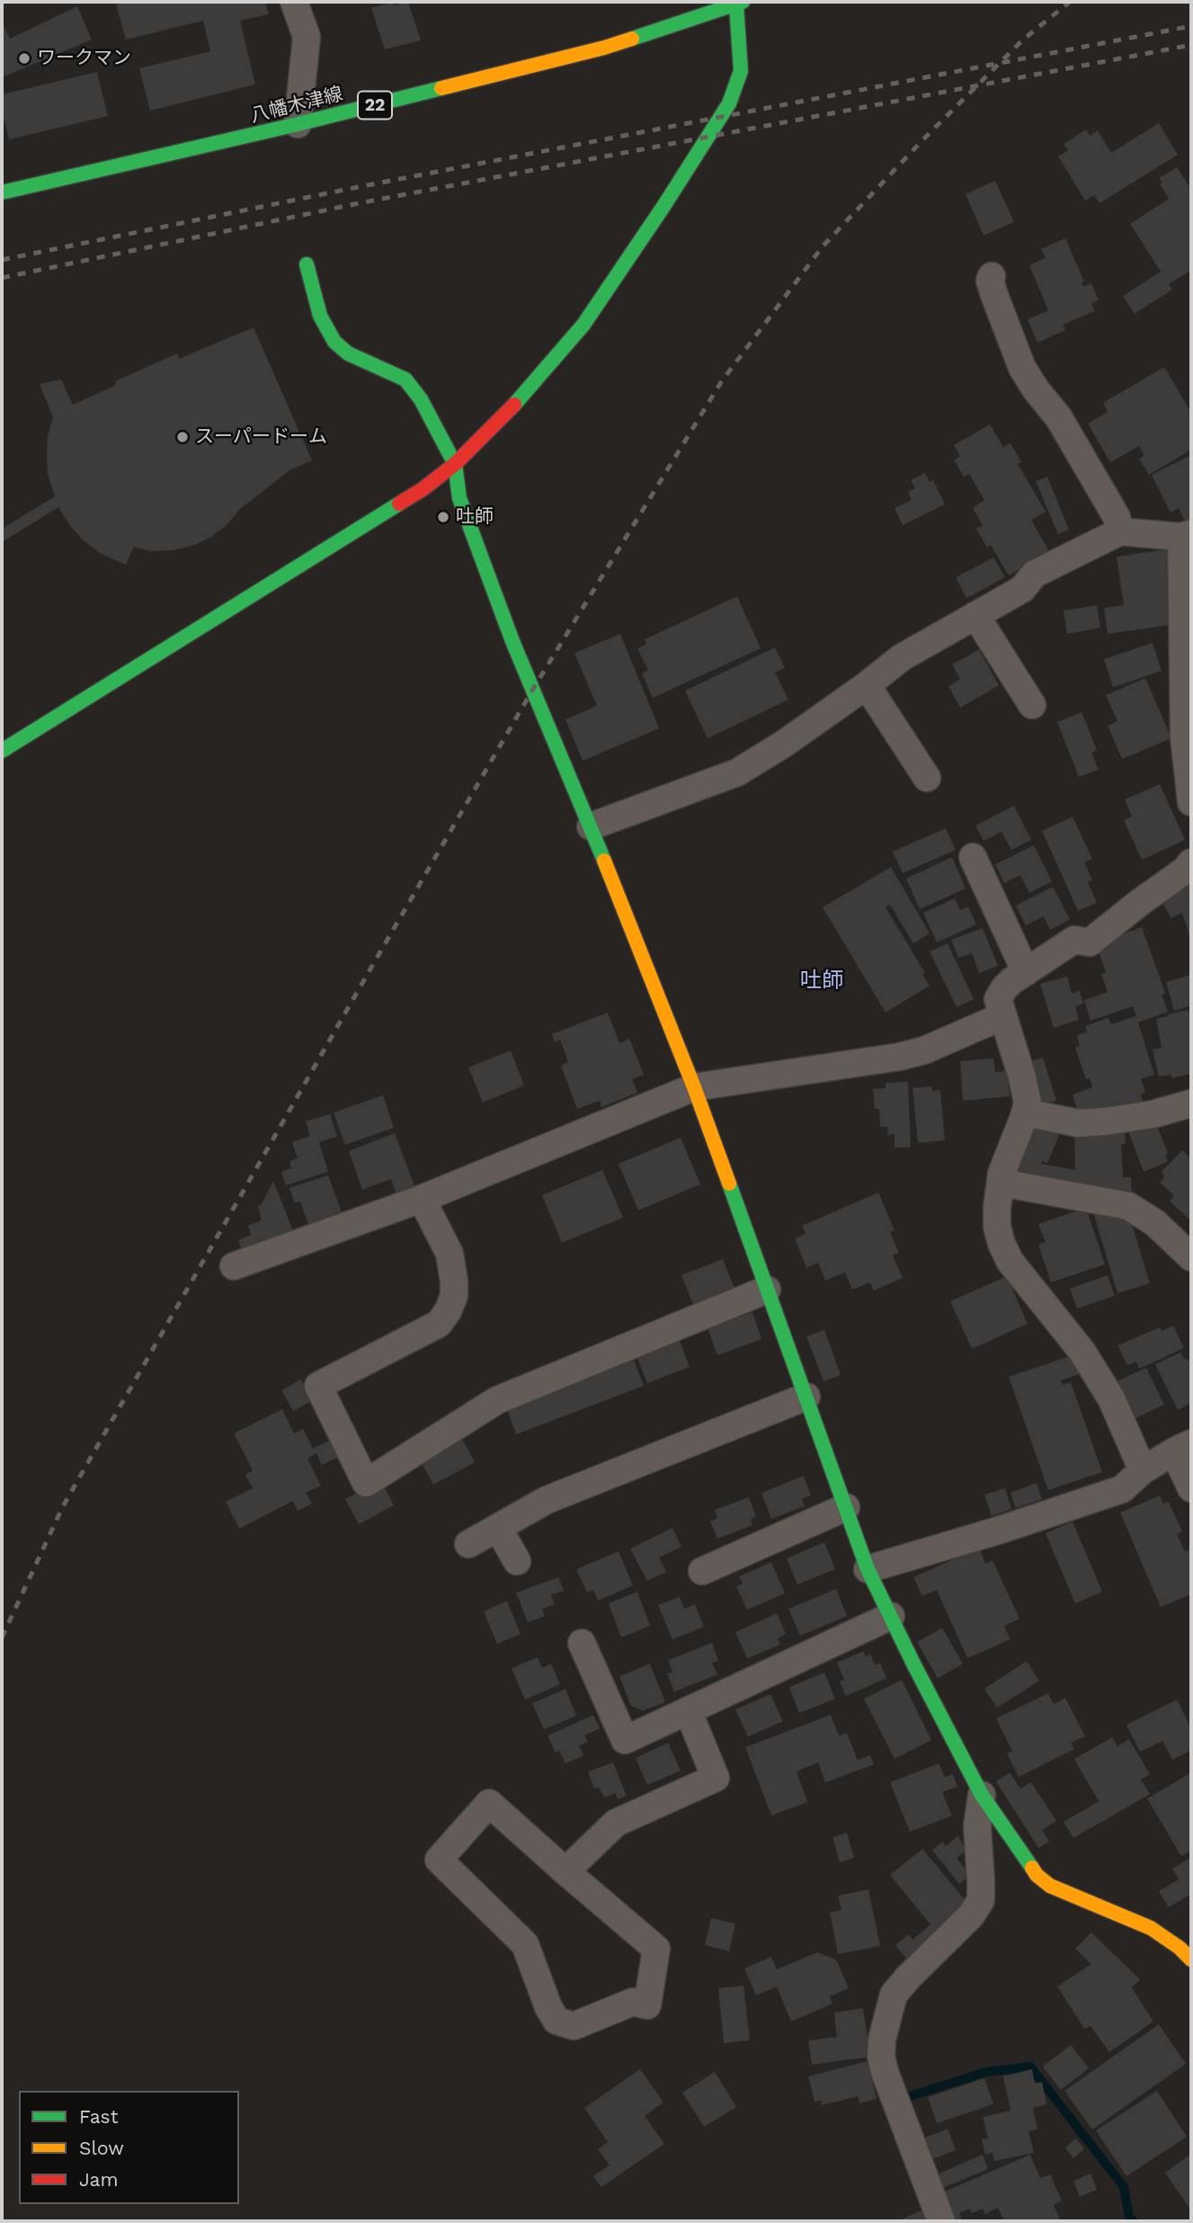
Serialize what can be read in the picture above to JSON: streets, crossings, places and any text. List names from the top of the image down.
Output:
{
  "streets": {
    "street": ["八幡木津線", "22"]
  },
  "districts": ["吐師"],
  "places": ["ワークマン", "スーパードーム", "吐師"],
  "legend": ["Fast", "Slow", "Jam"]
}
